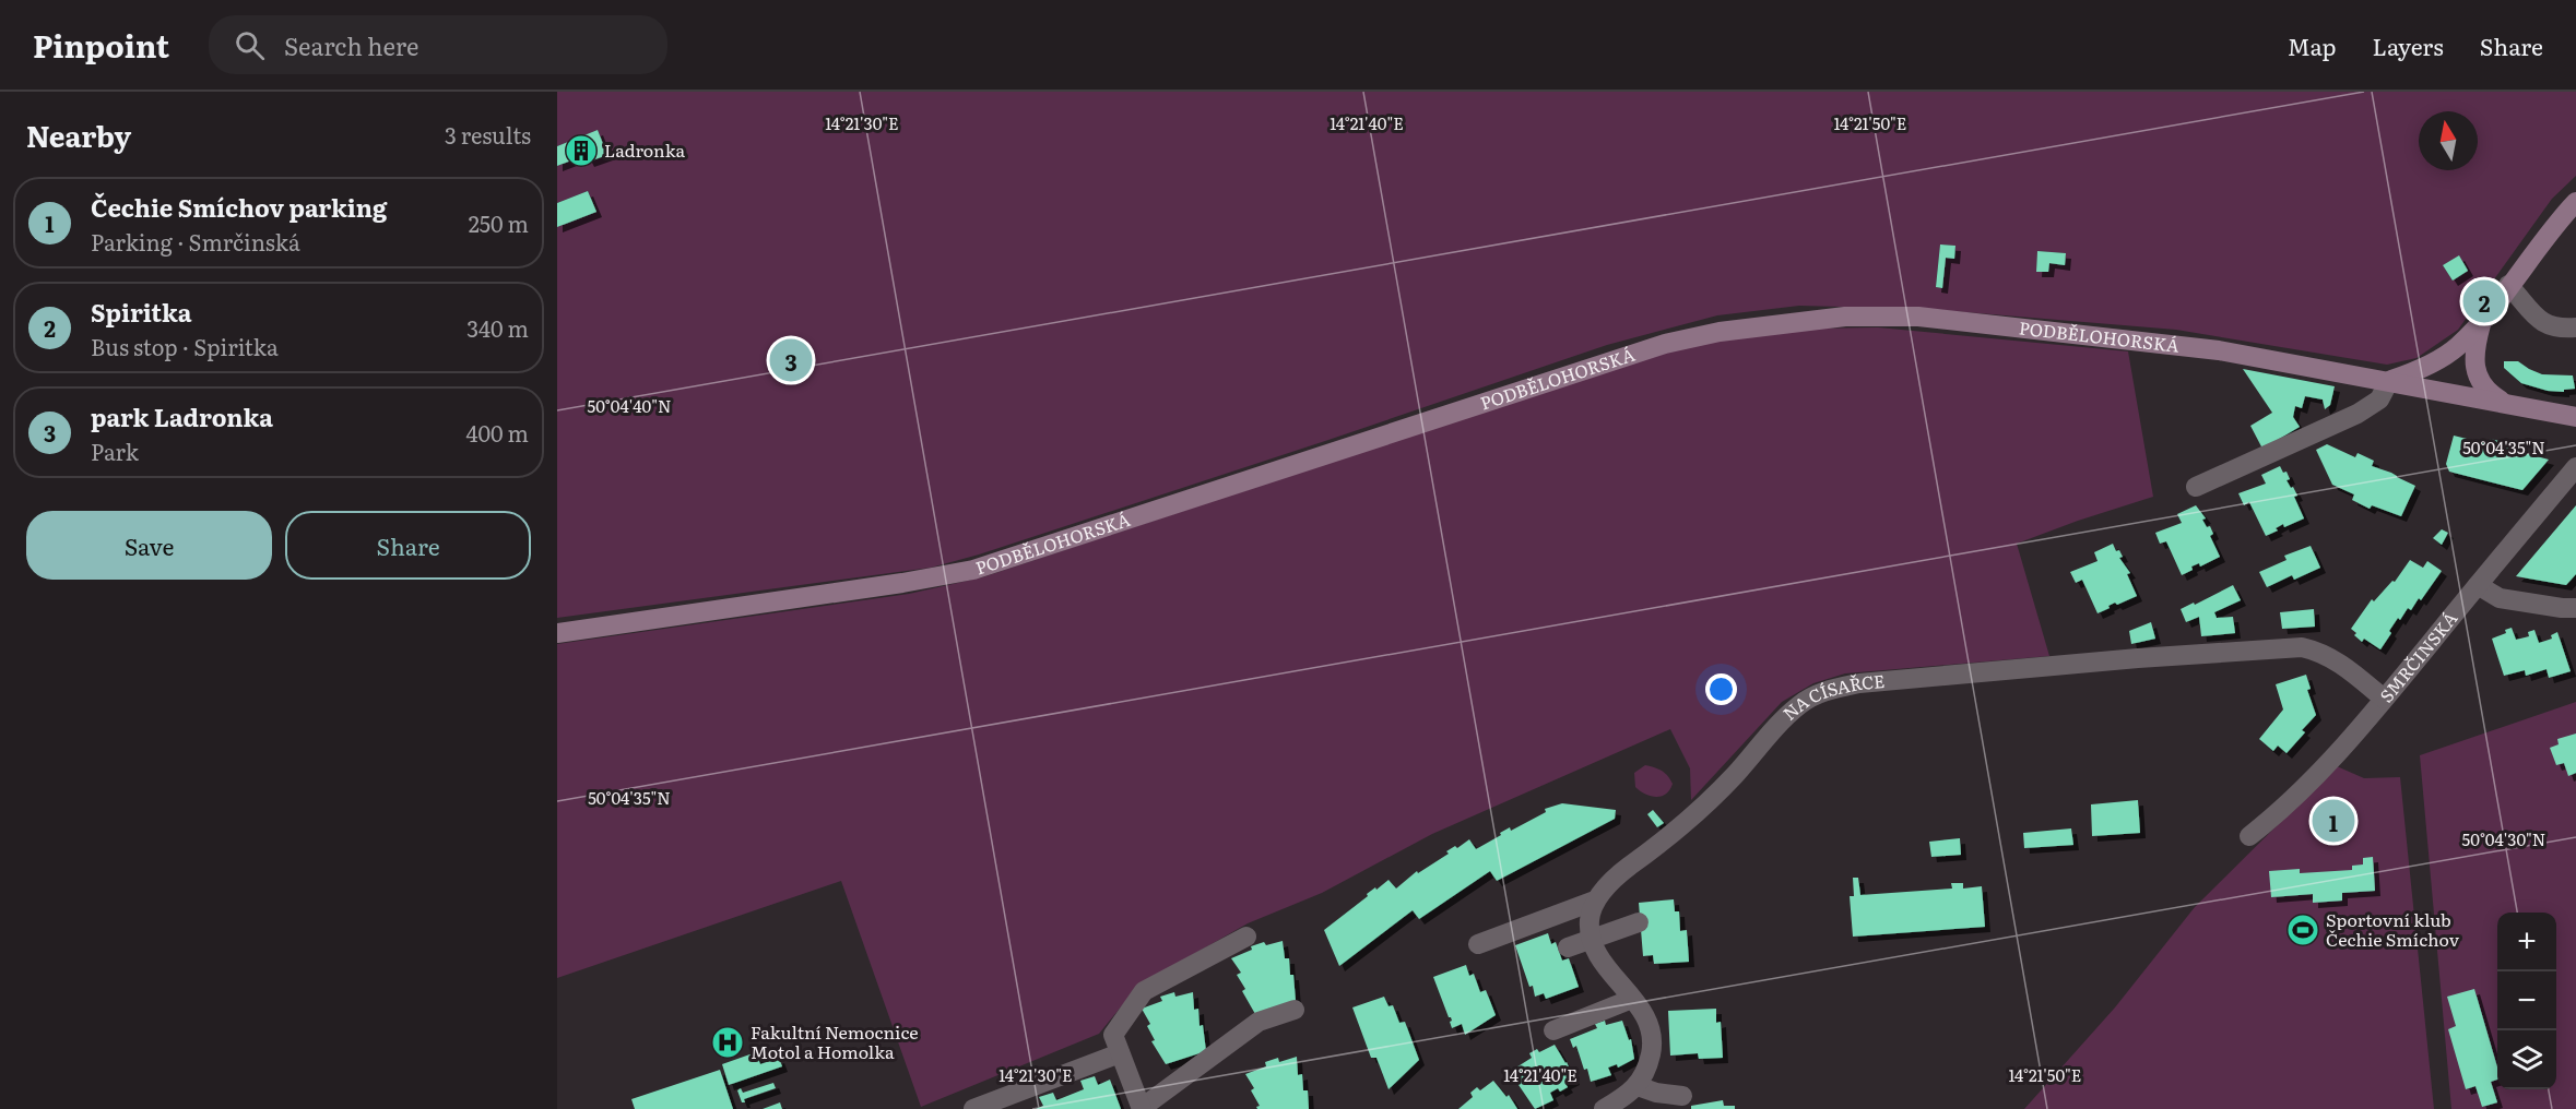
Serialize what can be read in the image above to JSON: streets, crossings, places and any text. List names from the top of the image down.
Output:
{
  "streets": {
    "street": ["PODBĚLOHORSKÁ", "SMRČINSKÁ", "NA CÍSAŘCE"]
  },
  "crossings": [
    ["SMRČINSKÁ", "NA CÍSAŘCE"]
  ],
  "places": {
    "building": ["Ladronka"],
    "sports": ["Sportovní klub Čechie Smíchov"],
    "hospital": ["Fakultní Nemocnice Motol a Homolka"]
  },
  "north": "top",
  "page": {
    "header": "Pinpoint",
    "search": "Search here",
    "nav": ["Map", "Layers", "Share"],
    "heading": ["Nearby", "3 results"],
    "list": [
      {
        "mark": "1",
        "name": "Čechie Smíchov parking",
        "note": "Parking · Smrčinská",
        "value": "250 m"
      },
      {
        "mark": "2",
        "name": "Spiritka",
        "note": "Bus stop · Spiritka",
        "value": "340 m"
      },
      {
        "mark": "3",
        "name": "park Ladronka",
        "note": "Park",
        "value": "400 m"
      }
    ],
    "pins": ["2", "3", "1"],
    "buttons": ["Save", "Share"],
    "map_buttons": ["+", "−"]
  },
  "coordinates": [
    "14°21'50\"E",
    "14°21'30\"E",
    "14°21'40\"E",
    "50°04'40\"N",
    "50°04'35\"N",
    "50°04'30\"N"
  ]
}
